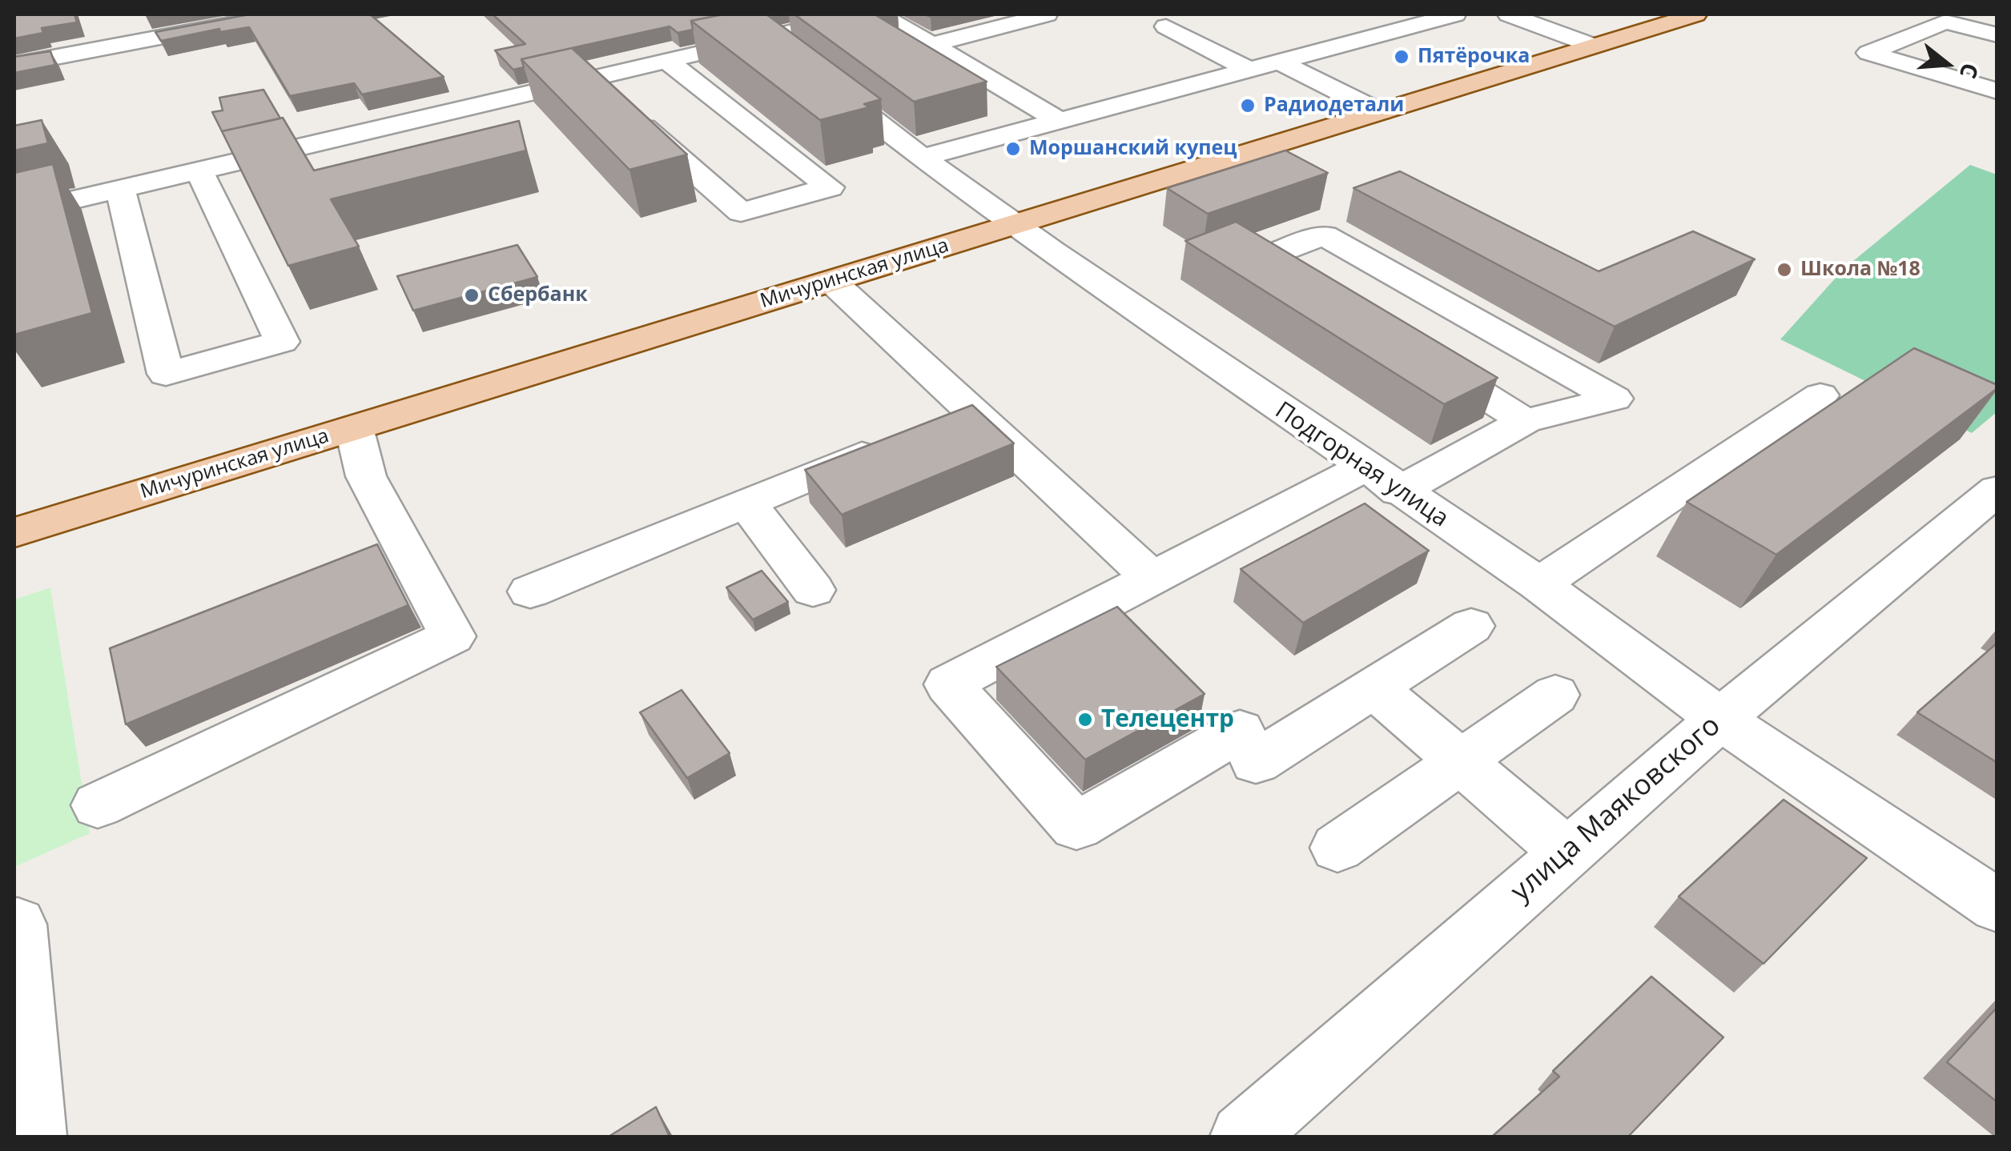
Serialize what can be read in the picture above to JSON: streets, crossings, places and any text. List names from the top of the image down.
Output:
{
  "streets": {
    "main road": ["Мичуринская улица"],
    "street": ["Подгорная улица", "улица Маяковского"]
  },
  "crossings": [
    ["Мичуринская улица", "Подгорная улица"],
    ["Подгорная улица", "улица Маяковского"]
  ],
  "places": [
    "Пятёрочка",
    "Радиодетали",
    "Моршанский купец",
    "Школа №18",
    "Сбербанк",
    "Телецентр"
  ],
  "north": "right"
}
